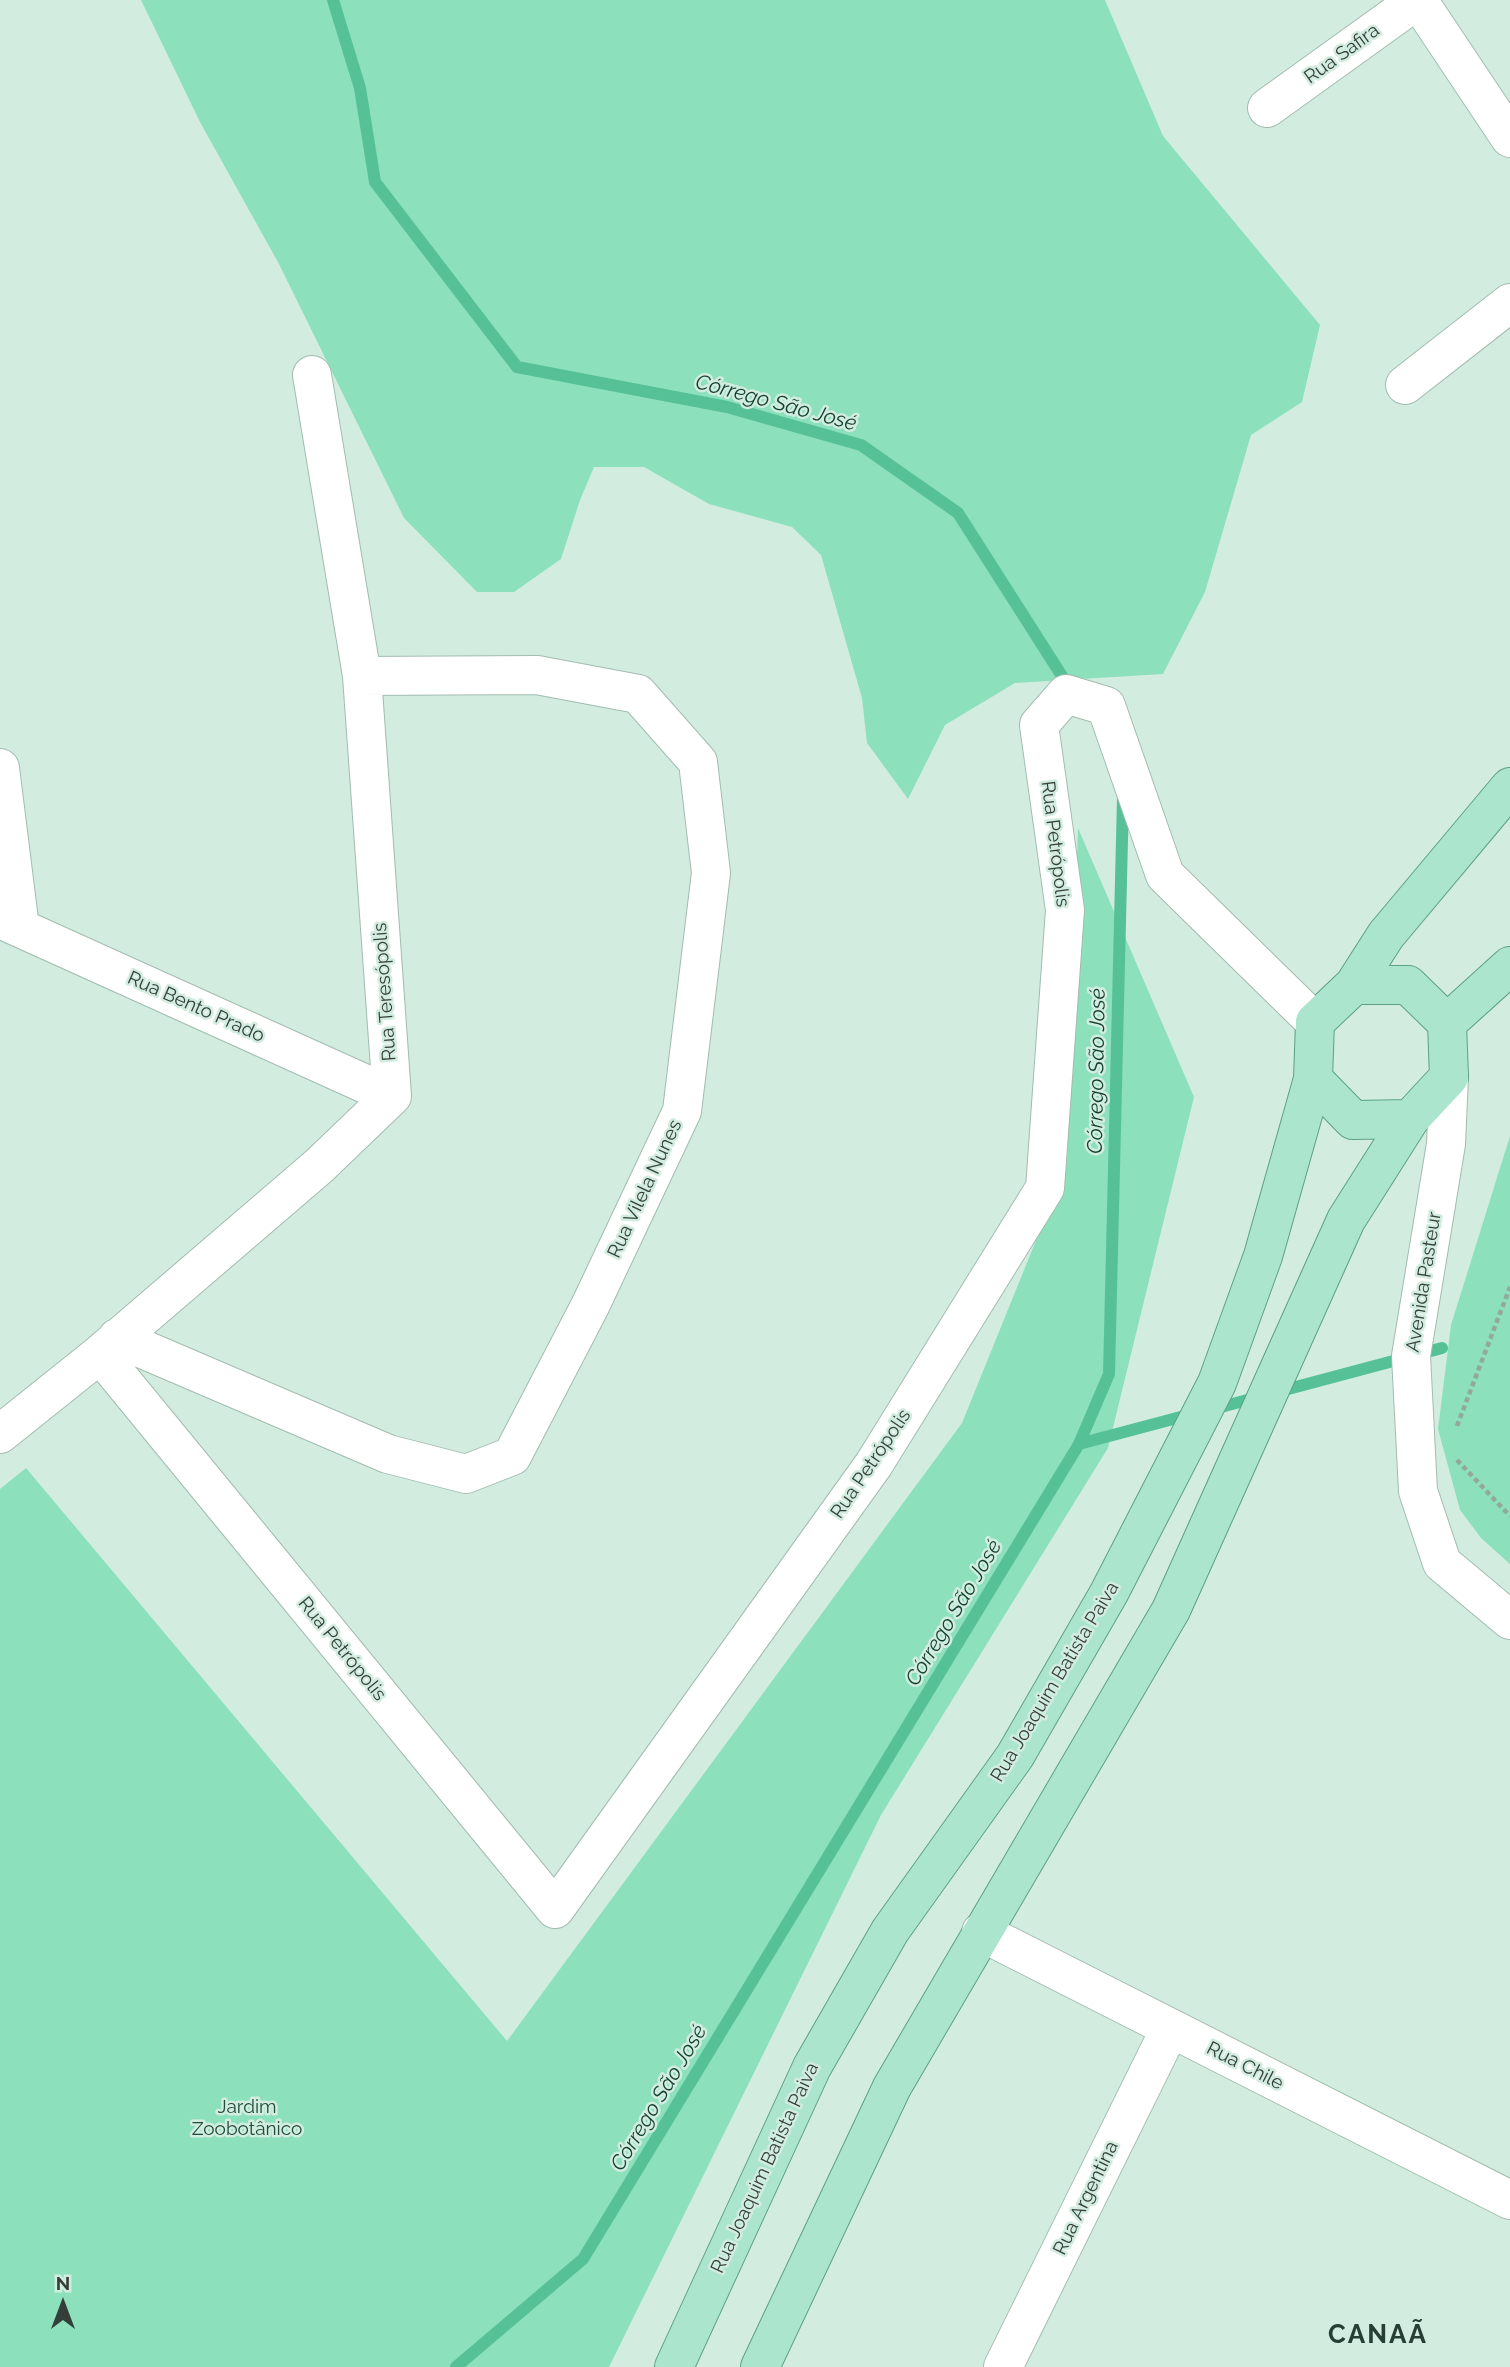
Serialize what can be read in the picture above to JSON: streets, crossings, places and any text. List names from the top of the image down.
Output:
{
  "streets": {
    "main road": ["Rua Joaquim Batista Paiva"],
    "street": [
      "Rua Safira",
      "Rua Petrópolis",
      "Rua Teresópolis",
      "Rua Bento Prado",
      "Rua Vilela Nunes",
      "Avenida Pasteur",
      "Rua Chile",
      "Rua Argentina"
    ]
  },
  "crossings": [
    ["Rua Petrópolis", "Rua Vilela Nunes"],
    ["Rua Petrópolis", "Avenida Pasteur"],
    ["Rua Petrópolis", "Rua Joaquim Batista Paiva"],
    ["Rua Teresópolis", "Rua Bento Prado"],
    ["Rua Teresópolis", "Rua Vilela Nunes"],
    ["Avenida Pasteur", "Rua Joaquim Batista Paiva"],
    ["Rua Chile", "Rua Argentina"]
  ],
  "districts": ["CANAÃ"],
  "water": ["Córrego São José"],
  "parks": ["Jardim Zoobotânico"],
  "north": "top"
}
